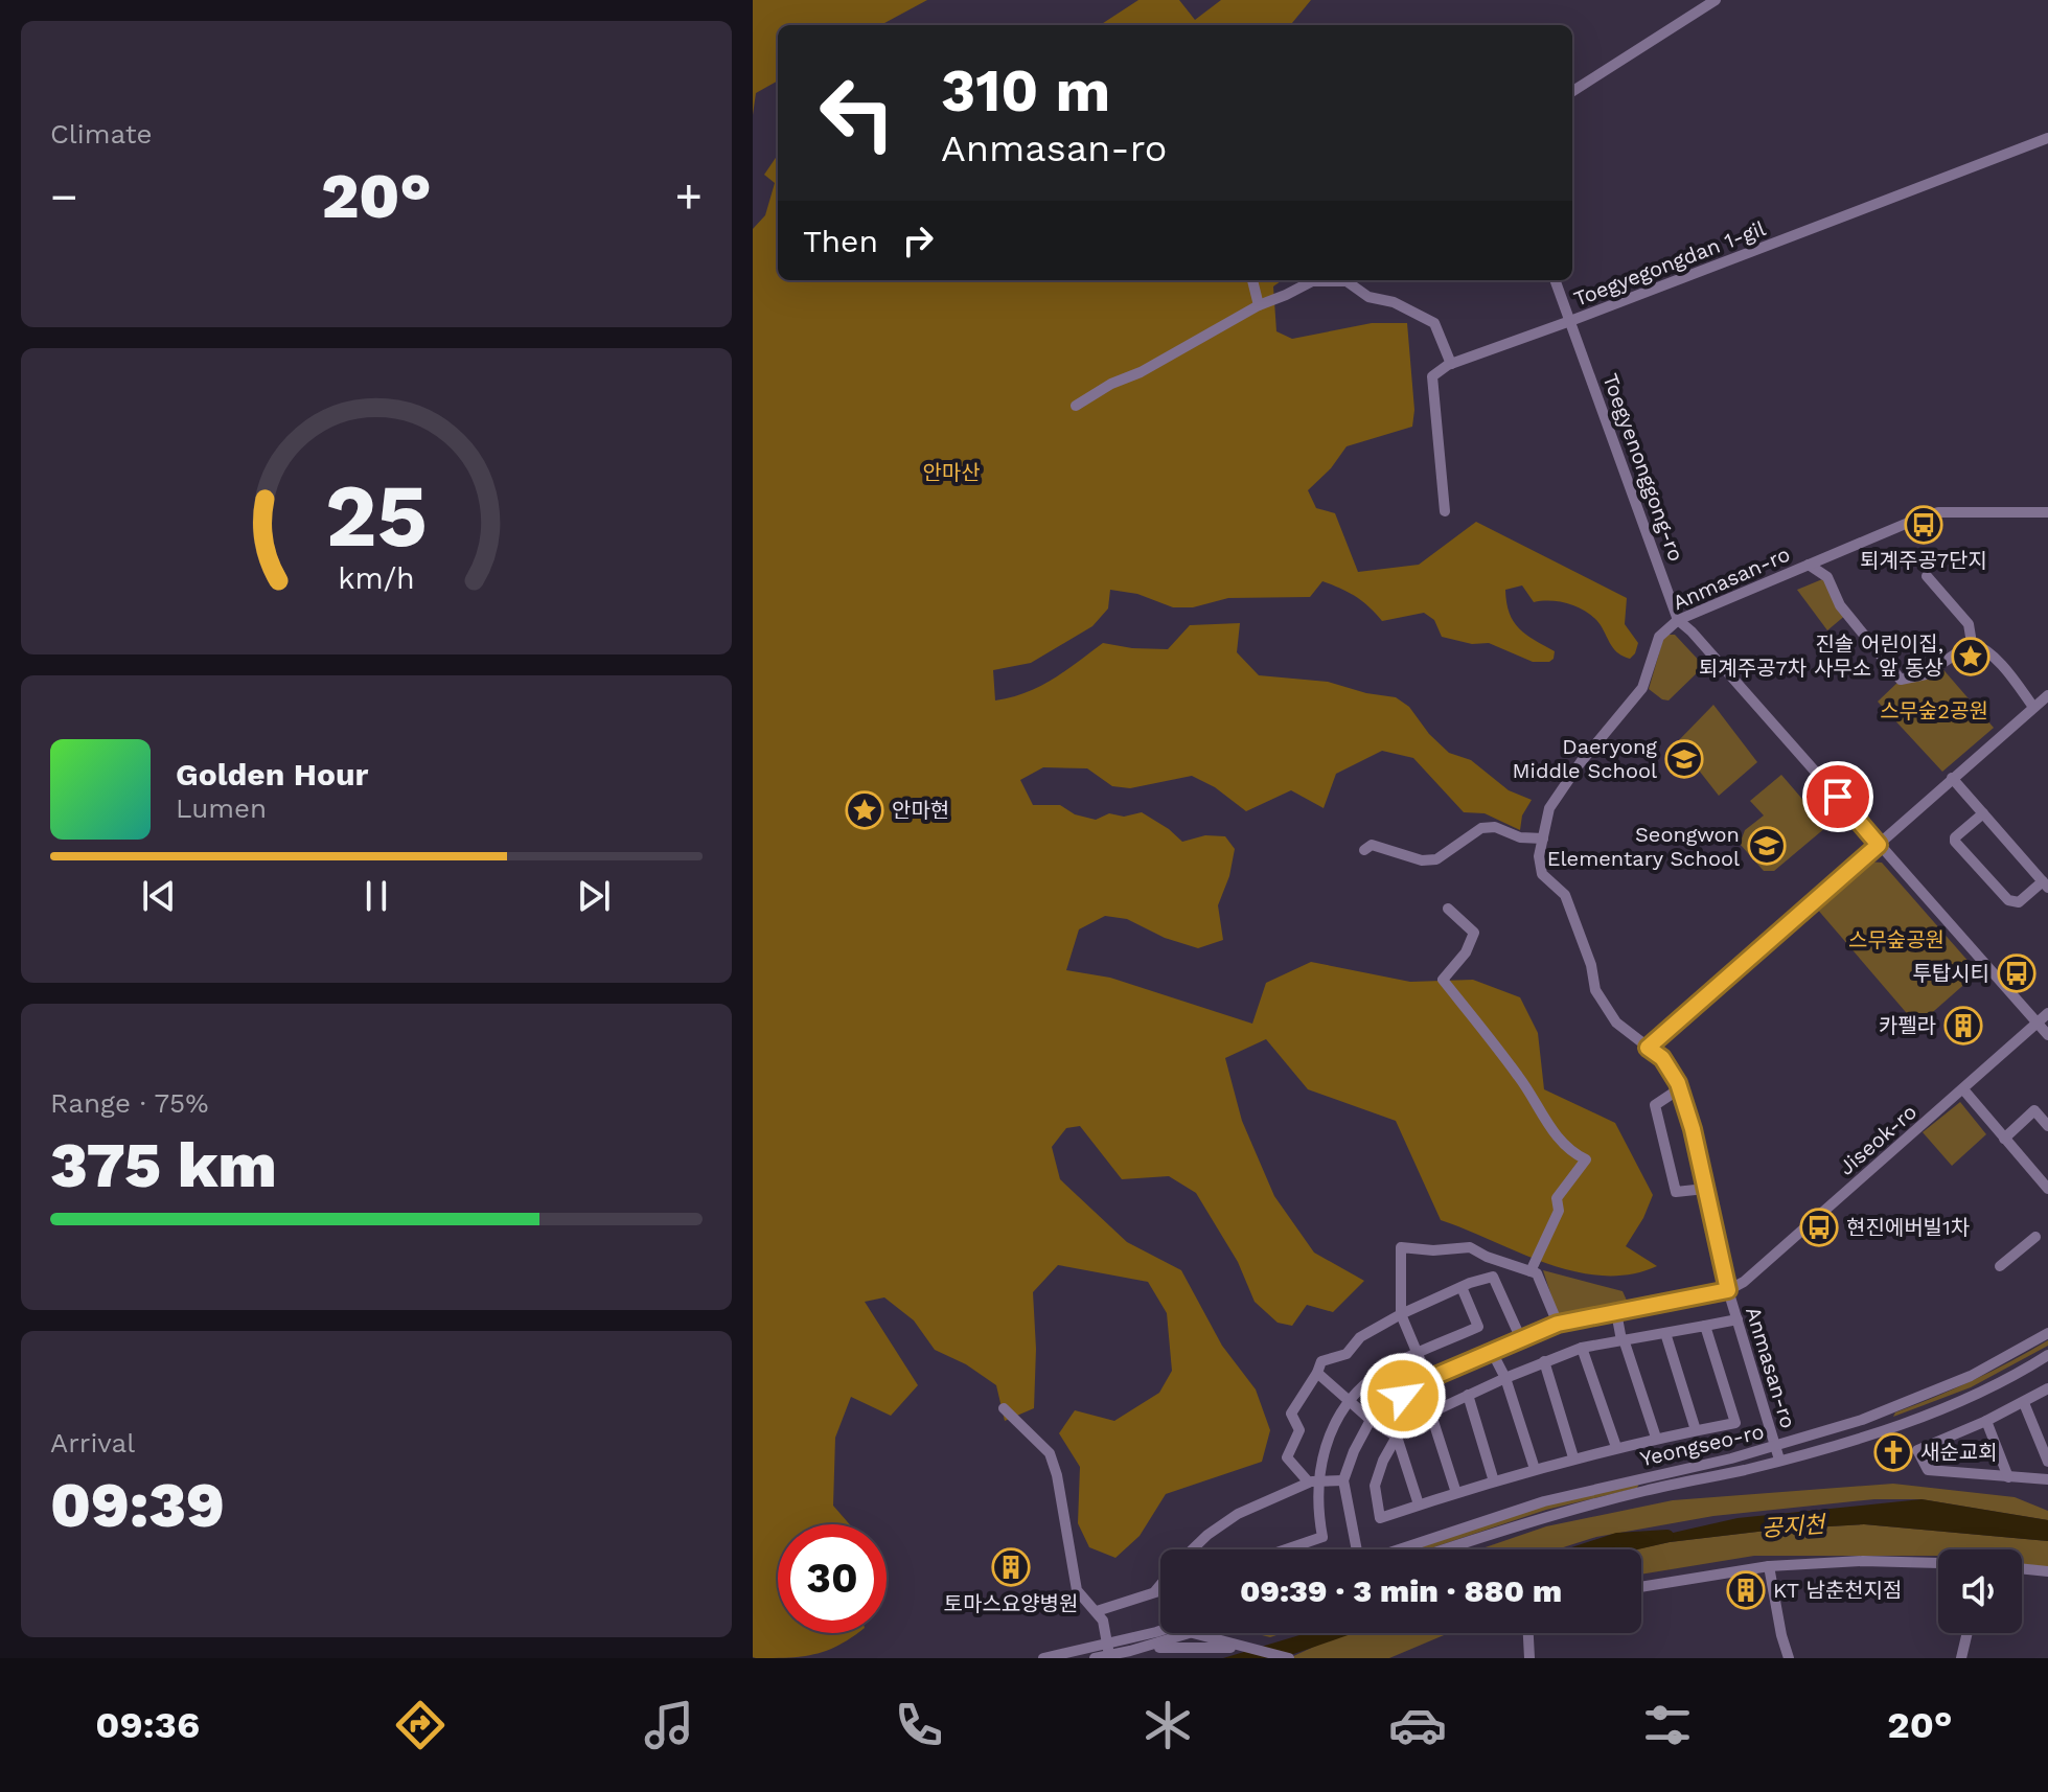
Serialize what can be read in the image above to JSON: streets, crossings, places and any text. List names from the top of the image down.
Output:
{
  "streets": {
    "street": [
      "Toegyegongdan 1-gil",
      "Toegyenonggong-ro",
      "Anmasan-ro",
      "Jiseok-ro",
      "Yeongseo-ro"
    ]
  },
  "crossings": [
    ["Toegyegongdan 1-gil", "Toegyenonggong-ro"],
    ["Toegyenonggong-ro", "Anmasan-ro"],
    ["Toegyenonggong-ro", "Jiseok-ro"],
    ["Anmasan-ro", "Jiseok-ro"],
    ["Anmasan-ro", "Yeongseo-ro"]
  ],
  "water": ["공지천"],
  "parks": ["안마산", "스무숲2공원", "스무숲공원"],
  "places": {
    "bus stop": ["퇴계주공7단지", "투탑시티", "현진에버빌1차"],
    "place": ["진솔 어린이집, 퇴계주공7차 사무소 앞 동상", "안마현"],
    "school or university": ["Daeryong Middle School", "Seongwon Elementary School"],
    "building": ["카펠라", "토마스요양병원", "KT 남춘천지점"],
    "church": ["새순교회"]
  },
  "page": {
    "tile": [
      "Climate",
      ["Range · 75%", "375 km"],
      ["Arrival", "09:39"]
    ],
    "turn": ["310 m", "Anmasan-ro"],
    "heat": ["−", "20°", "+"],
    "then": "Then",
    "song": ["Golden Hour", "Lumen"],
    "limit": "30",
    "trip": "09:39 · 3 min · 880 m",
    "tabs": ["09:36", "20°"],
    "gauge": ["25", "km/h"]
  }
}
